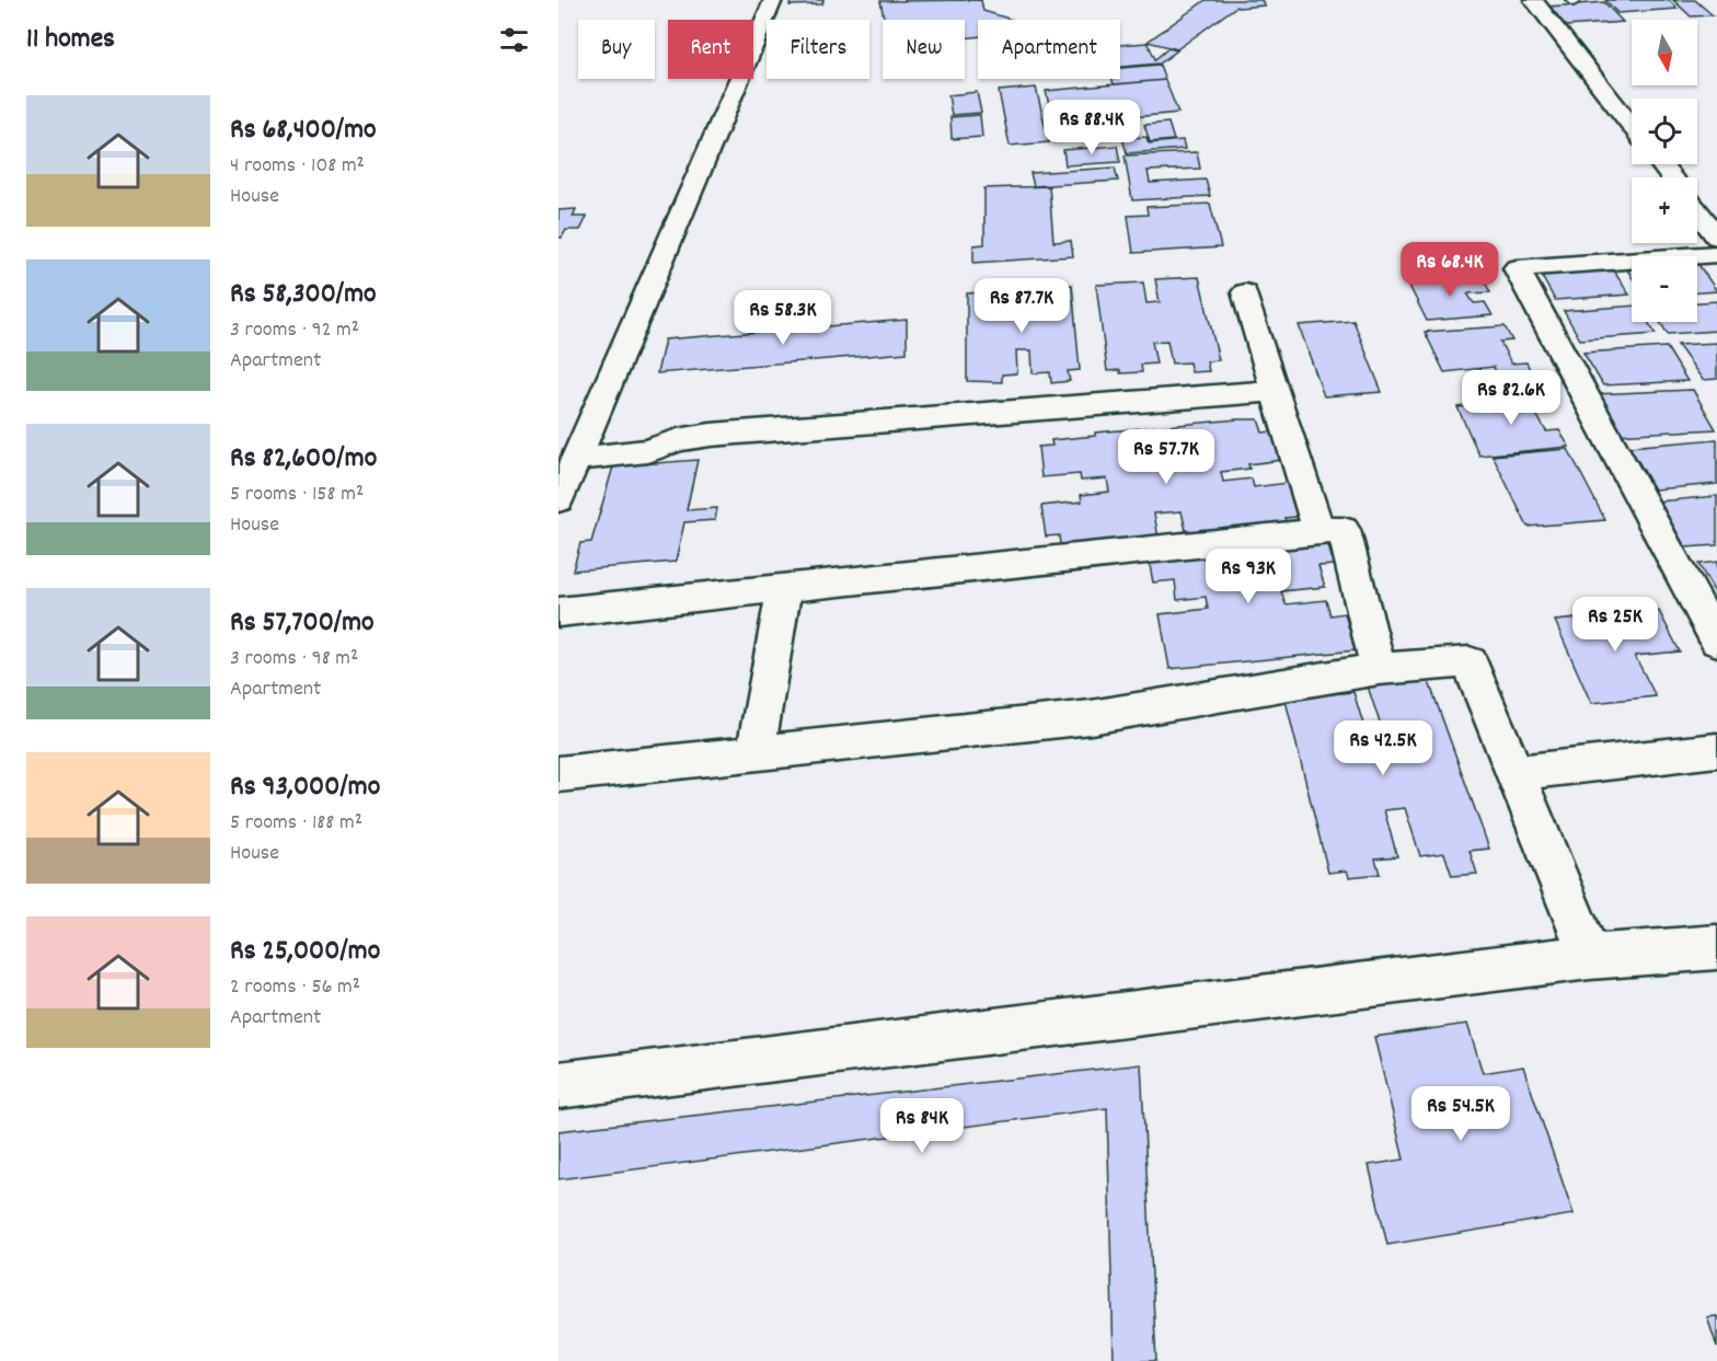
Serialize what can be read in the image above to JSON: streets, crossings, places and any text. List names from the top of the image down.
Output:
{
  "north": "bottom",
  "page": {
    "heading": "11 homes",
    "map_buttons": ["+", "−"],
    "chip": [
      "Buy",
      "Rent",
      "Filters",
      "New",
      "Apartment"
    ],
    "list": [
      {
        "name": "Rs 68,400/mo",
        "note": "4 rooms · 108 m² · House"
      },
      {
        "name": "Rs 58,300/mo",
        "note": "3 rooms · 92 m² · Apartment"
      },
      {
        "name": "Rs 82,600/mo",
        "note": "5 rooms · 158 m² · House"
      },
      {
        "name": "Rs 57,700/mo",
        "note": "3 rooms · 98 m² · Apartment"
      },
      {
        "name": "Rs 93,000/mo",
        "note": "5 rooms · 188 m² · House"
      },
      {
        "name": "Rs 25,000/mo",
        "note": "2 rooms · 56 m² · Apartment"
      }
    ],
    "price": [
      "Rs 88.4K",
      "Rs 68.4K",
      "Rs 87.7K",
      "Rs 58.3K",
      "Rs 82.6K",
      "Rs 57.7K",
      "Rs 93K",
      "Rs 25K",
      "Rs 42.5K",
      "Rs 54.5K",
      "Rs 84K"
    ]
  }
}
